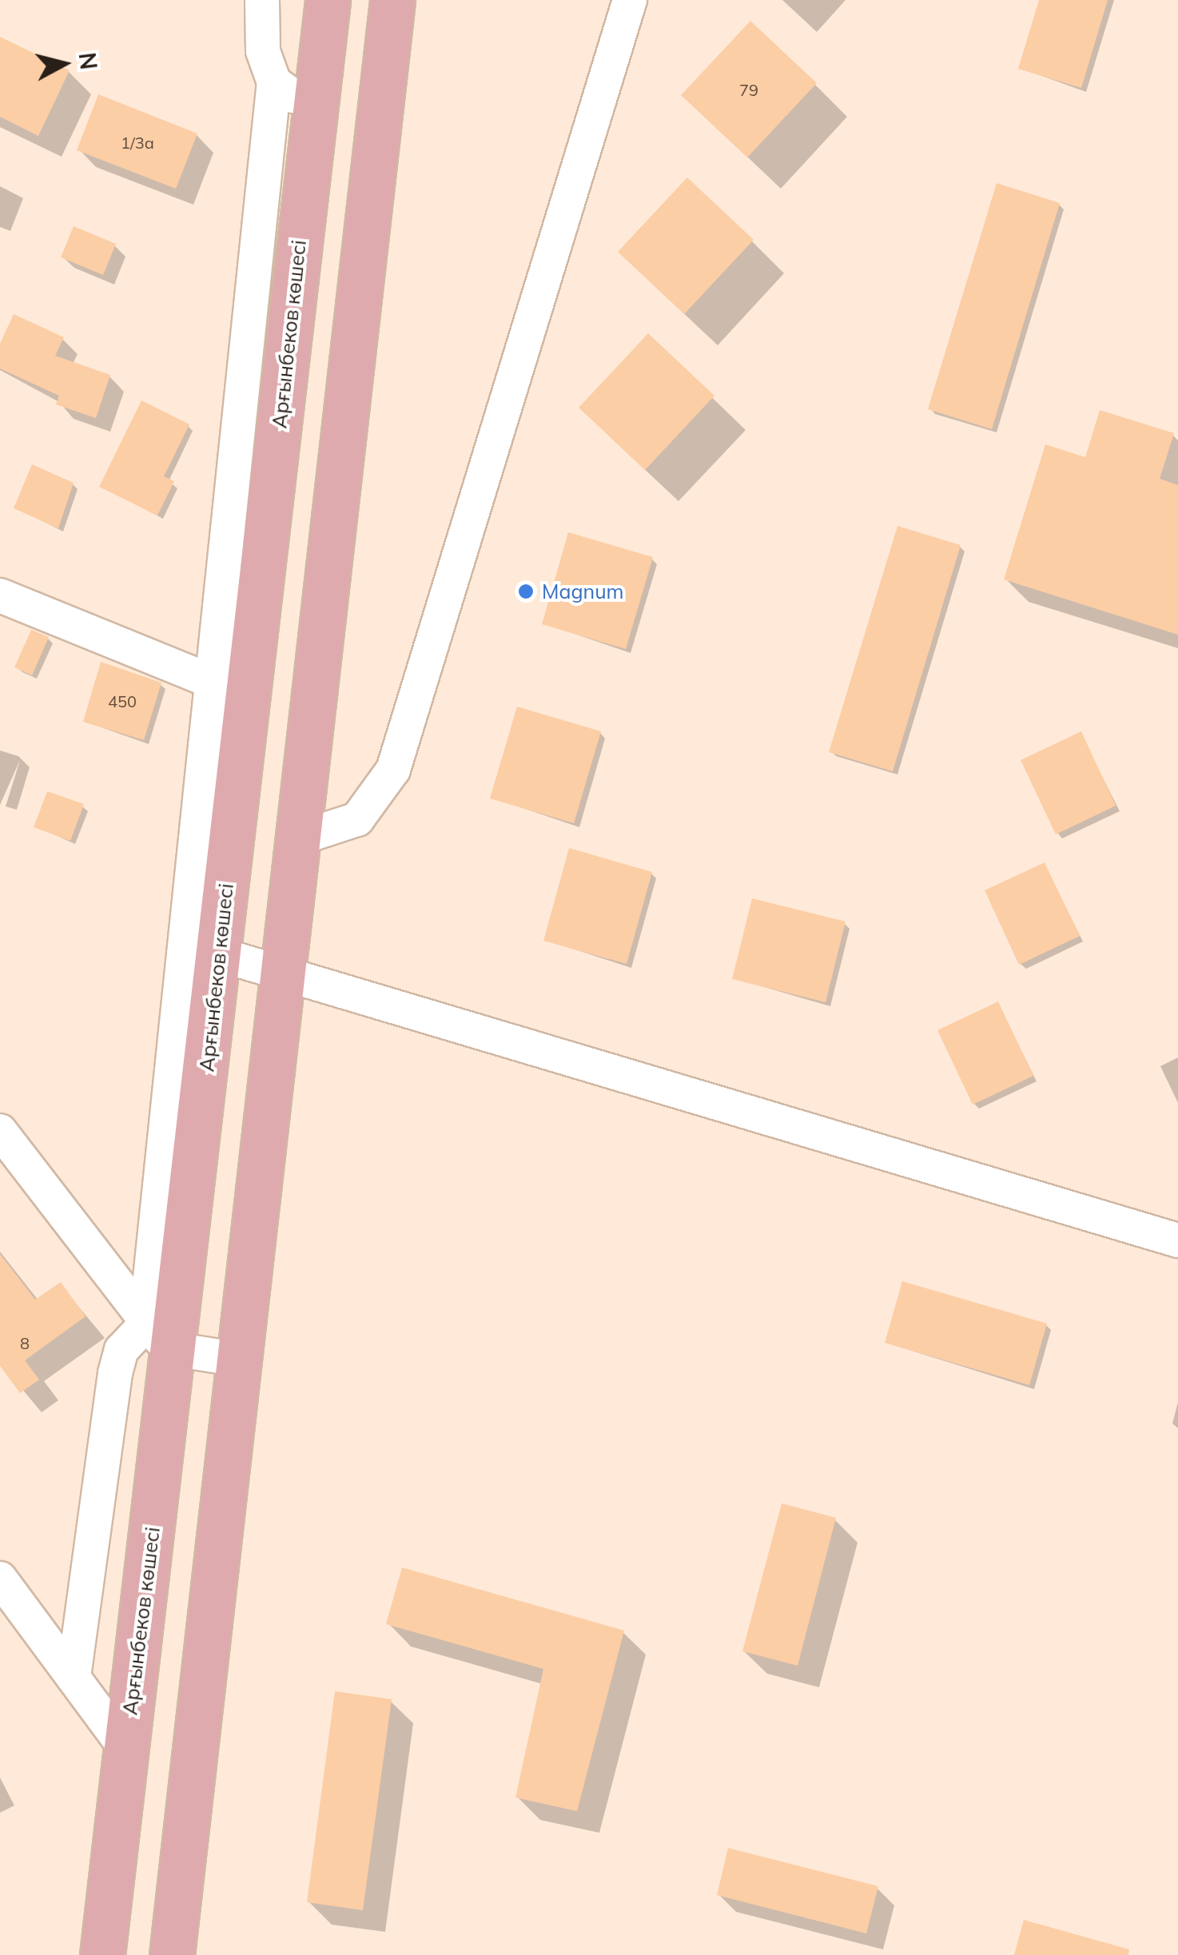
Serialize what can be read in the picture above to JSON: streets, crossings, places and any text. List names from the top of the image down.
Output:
{
  "streets": {
    "main road": ["Арғынбеков көшесі"]
  },
  "places": ["Magnum"],
  "house_numbers": [
    "79",
    "1/3а",
    "450",
    "8"
  ],
  "north": "right"
}
